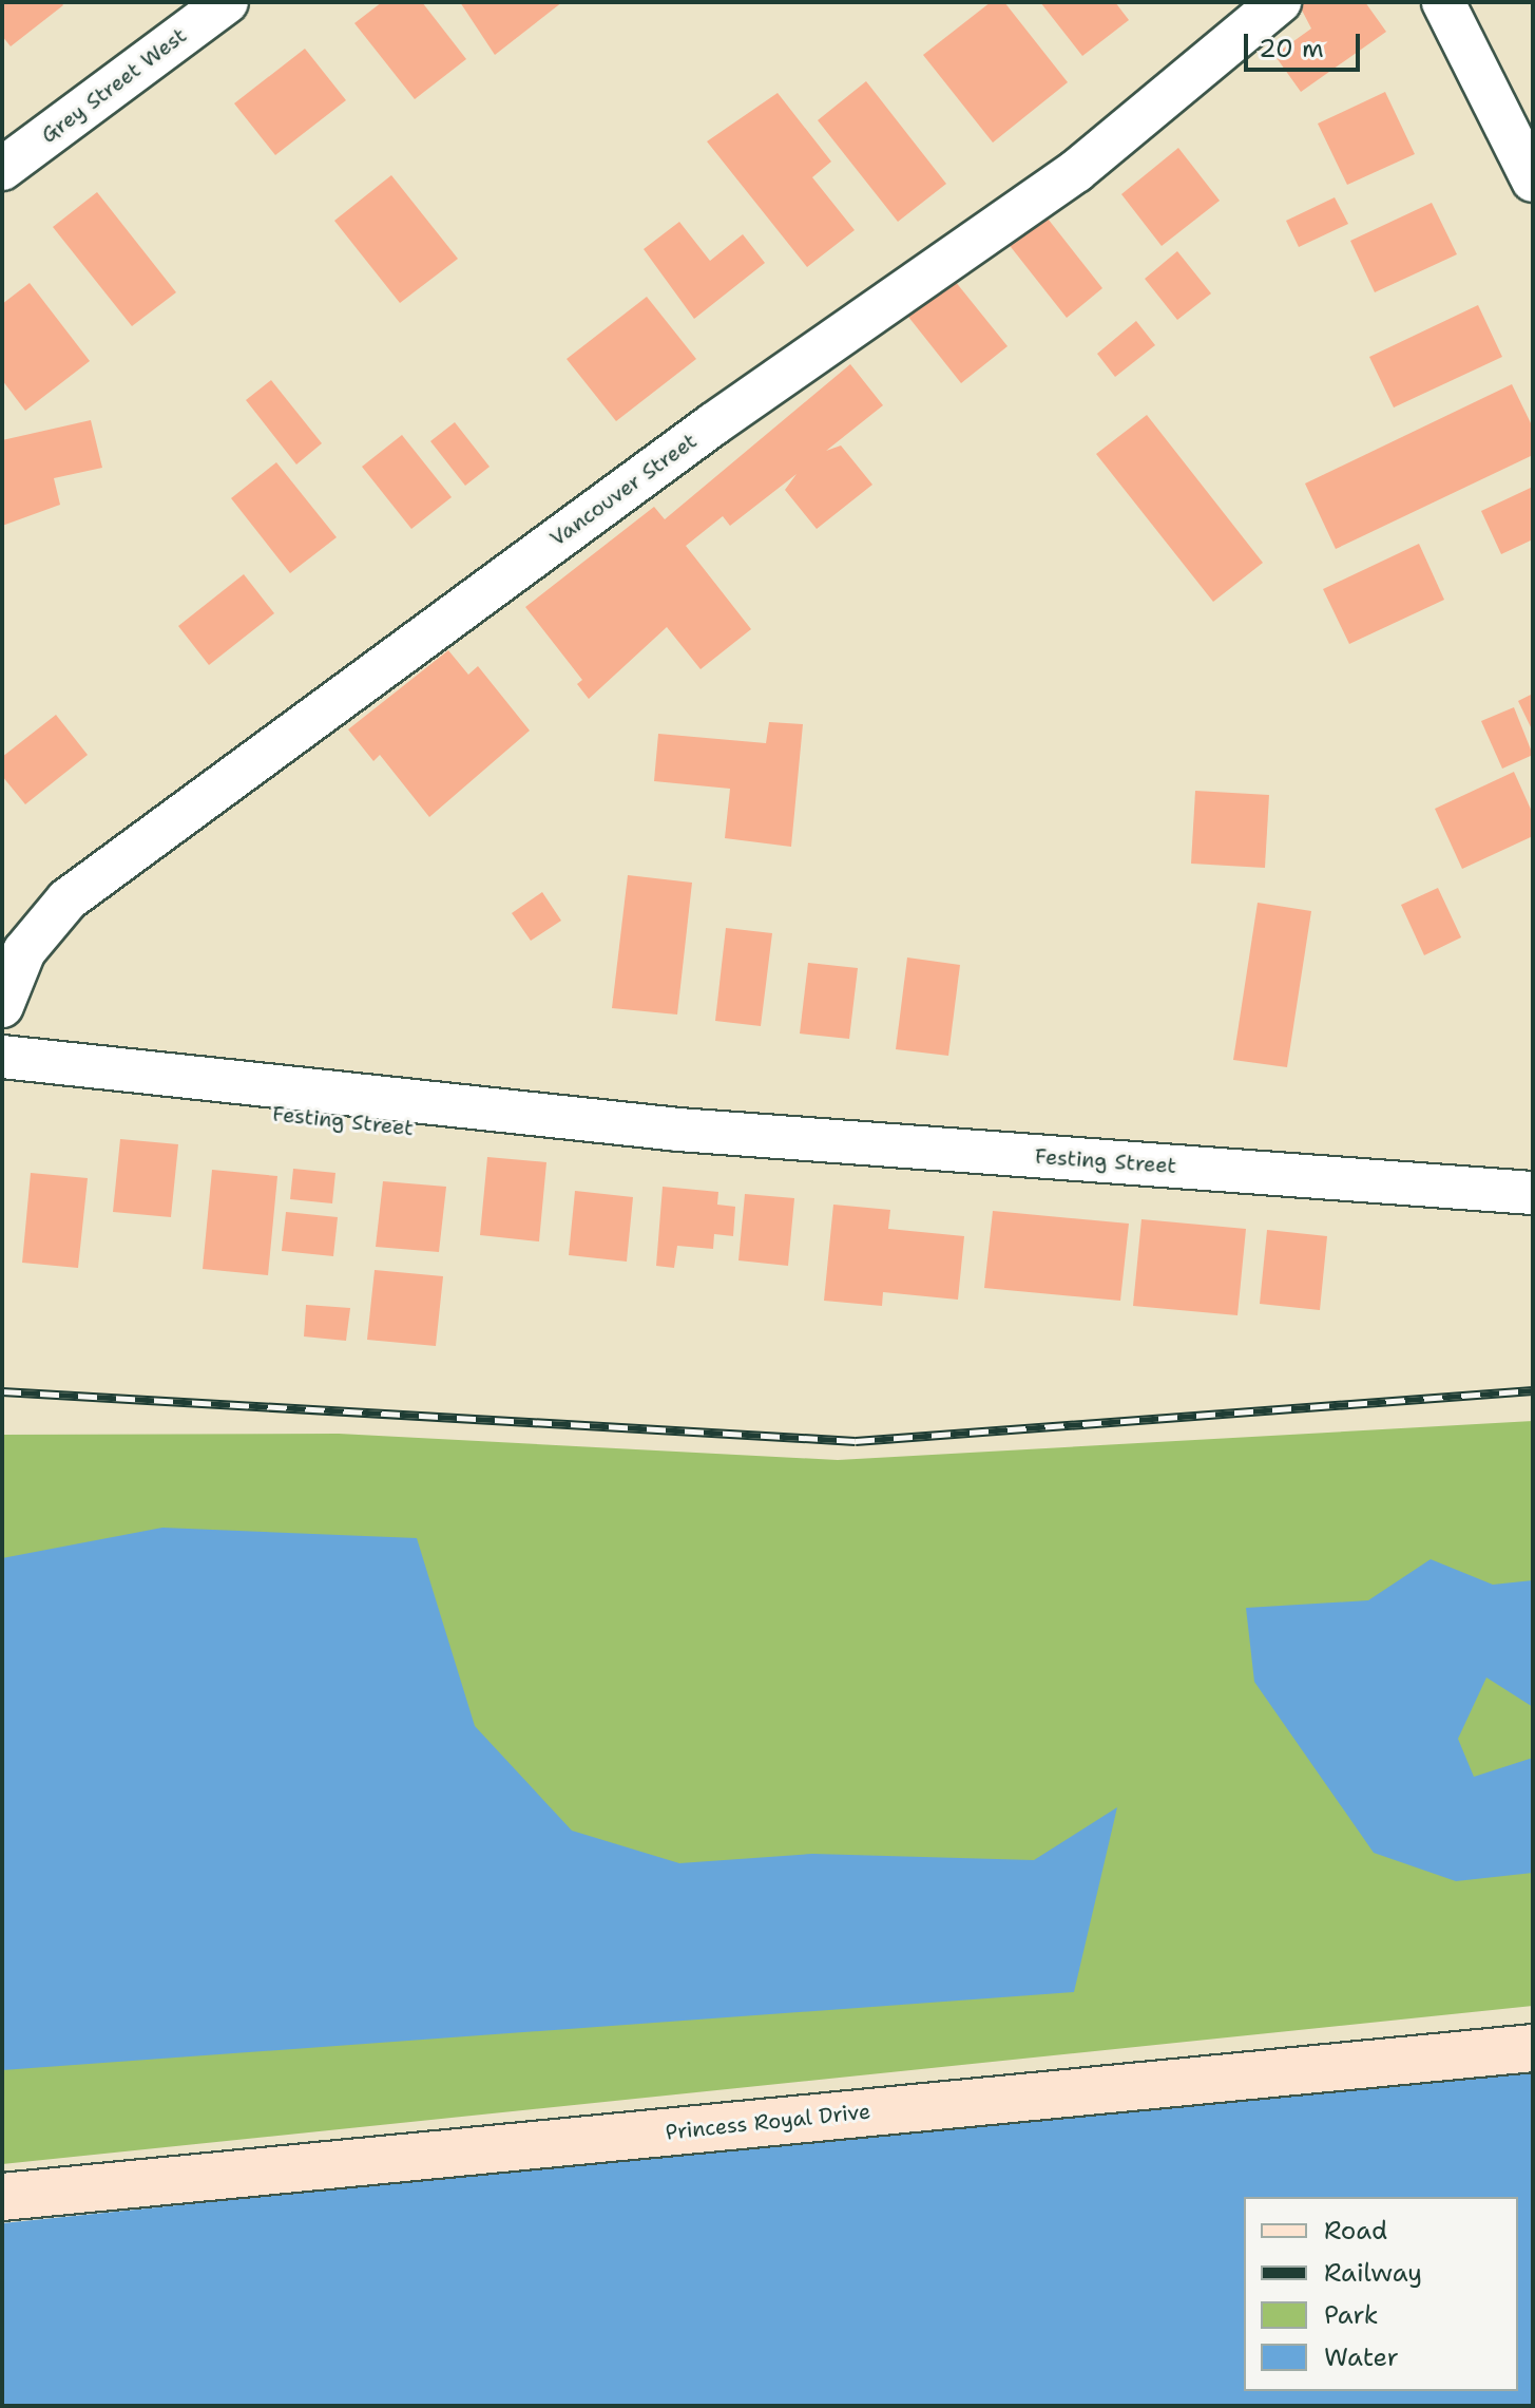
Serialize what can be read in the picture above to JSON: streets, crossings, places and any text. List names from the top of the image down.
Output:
{
  "streets": {
    "main road": ["Princess Royal Drive"],
    "street": ["Grey Street West", "Vancouver Street", "Festing Street"]
  },
  "legend": [
    "Road",
    "Railway",
    "Park",
    "Water"
  ],
  "scale_bar": "20 m"
}
